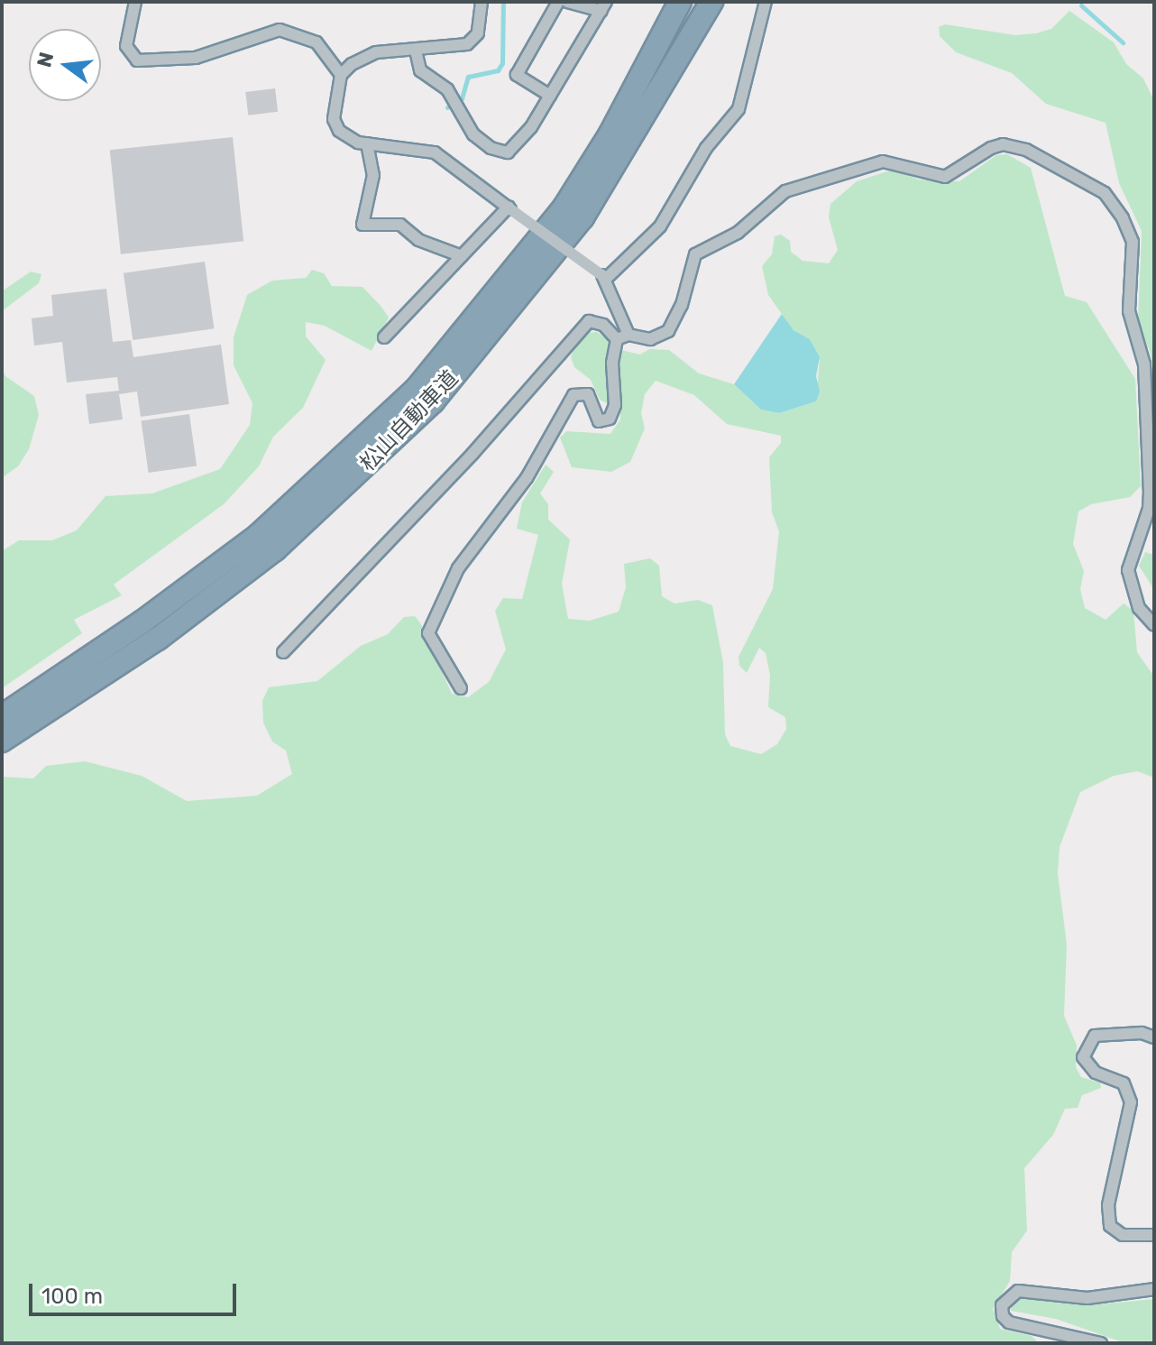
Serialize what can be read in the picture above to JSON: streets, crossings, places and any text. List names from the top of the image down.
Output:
{
  "streets": {
    "highway": ["松山自動車道"]
  },
  "scale_bar": "100 m",
  "north": "left"
}
